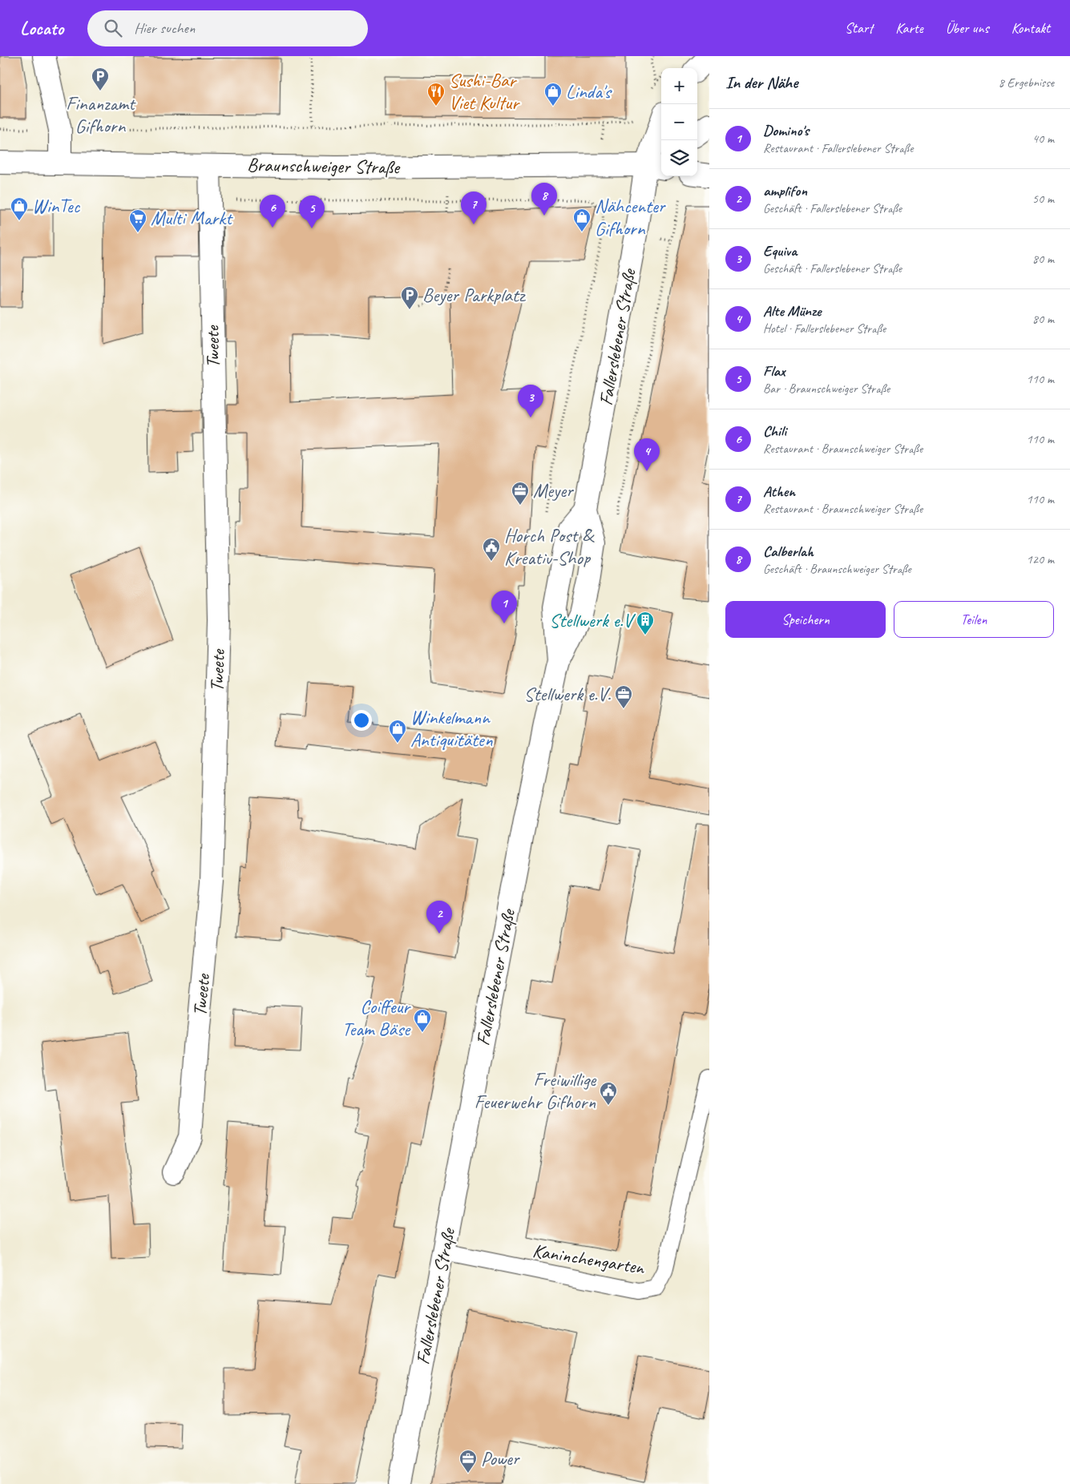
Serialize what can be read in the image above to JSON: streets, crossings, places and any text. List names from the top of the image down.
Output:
{
  "streets": {
    "street": ["Braunschweiger Straße", "Fallerslebener Straße", "Tweete"],
    "lane": ["Kaninchengarten"]
  },
  "crossings": [
    ["Braunschweiger Straße", "Fallerslebener Straße"],
    ["Braunschweiger Straße", "Tweete"],
    ["Fallerslebener Straße", "Kaninchengarten"]
  ],
  "places": {
    "parking": ["Finanzamt Gifhorn", "Beyer Parkplatz"],
    "restaurant": ["Sushi-Bar Viet Kultur"],
    "shop": [
      "Linda's",
      "WinTec",
      "Nähcenter Gifhorn",
      "Winkelmann Antiquitäten",
      "Coiffeur Team Bäse"
    ],
    "supermarket": ["Multi Markt"],
    "office": ["Meyer", "Stellwerk e.V.", "Power"],
    "public building": ["Horch Post & Kreativ-Shop", "Freiwillige Feuerwehr Gifhorn"],
    "building": ["Stellwerk e.V"]
  },
  "page": {
    "header": "Locato",
    "search": "Hier suchen",
    "nav": [
      "Start",
      "Karte",
      "Über uns",
      "Kontakt"
    ],
    "heading": ["In der Nähe", "8 Ergebnisse"],
    "map_buttons": ["+", "−"],
    "list": [
      {
        "mark": "1",
        "name": "Domino's",
        "note": "Restaurant · Fallerslebener Straße",
        "value": "40 m"
      },
      {
        "mark": "2",
        "name": "amplifon",
        "note": "Geschäft · Fallerslebener Straße",
        "value": "50 m"
      },
      {
        "mark": "3",
        "name": "Equiva",
        "note": "Geschäft · Fallerslebener Straße",
        "value": "80 m"
      },
      {
        "mark": "4",
        "name": "Alte Münze",
        "note": "Hotel · Fallerslebener Straße",
        "value": "80 m"
      },
      {
        "mark": "5",
        "name": "Flax",
        "note": "Bar · Braunschweiger Straße",
        "value": "110 m"
      },
      {
        "mark": "6",
        "name": "Chili",
        "note": "Restaurant · Braunschweiger Straße",
        "value": "110 m"
      },
      {
        "mark": "7",
        "name": "Athen",
        "note": "Restaurant · Braunschweiger Straße",
        "value": "110 m"
      },
      {
        "mark": "8",
        "name": "Calberlah",
        "note": "Geschäft · Braunschweiger Straße",
        "value": "120 m"
      }
    ],
    "pins": [
      "8",
      "7",
      "6",
      "5",
      "3",
      "4",
      "1",
      "2"
    ],
    "buttons": ["Speichern", "Teilen"]
  }
}
